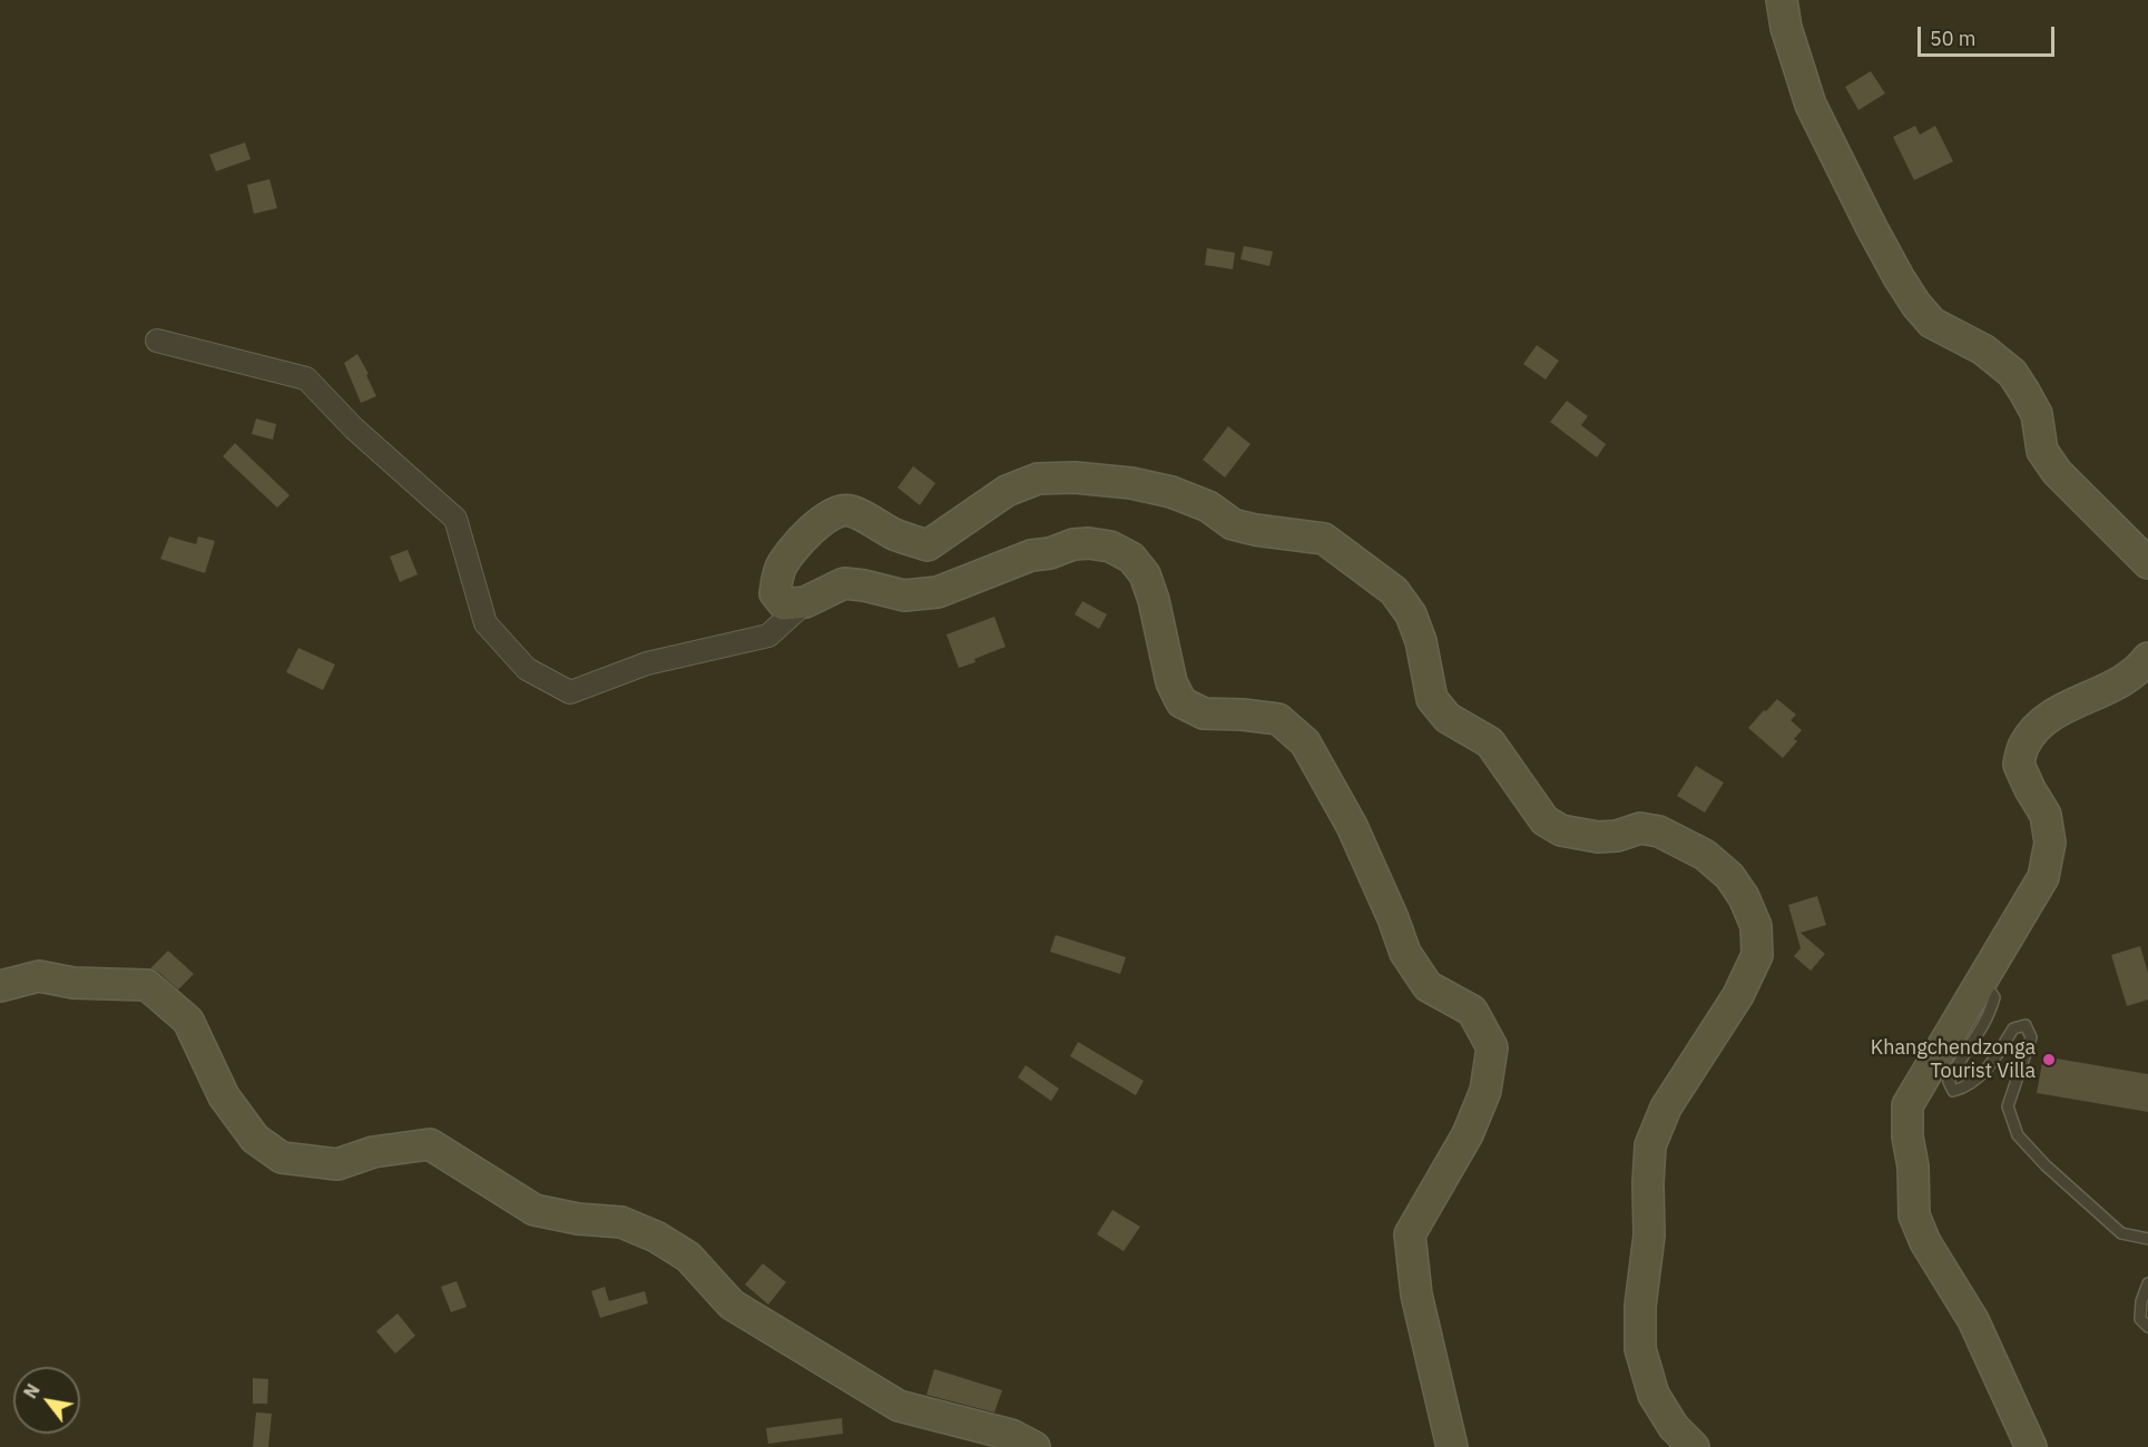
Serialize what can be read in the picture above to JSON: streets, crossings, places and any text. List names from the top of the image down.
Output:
{
  "places": ["Khangchendzonga Tourist Villa"],
  "scale_bar": "50 m",
  "north": "top left"
}
